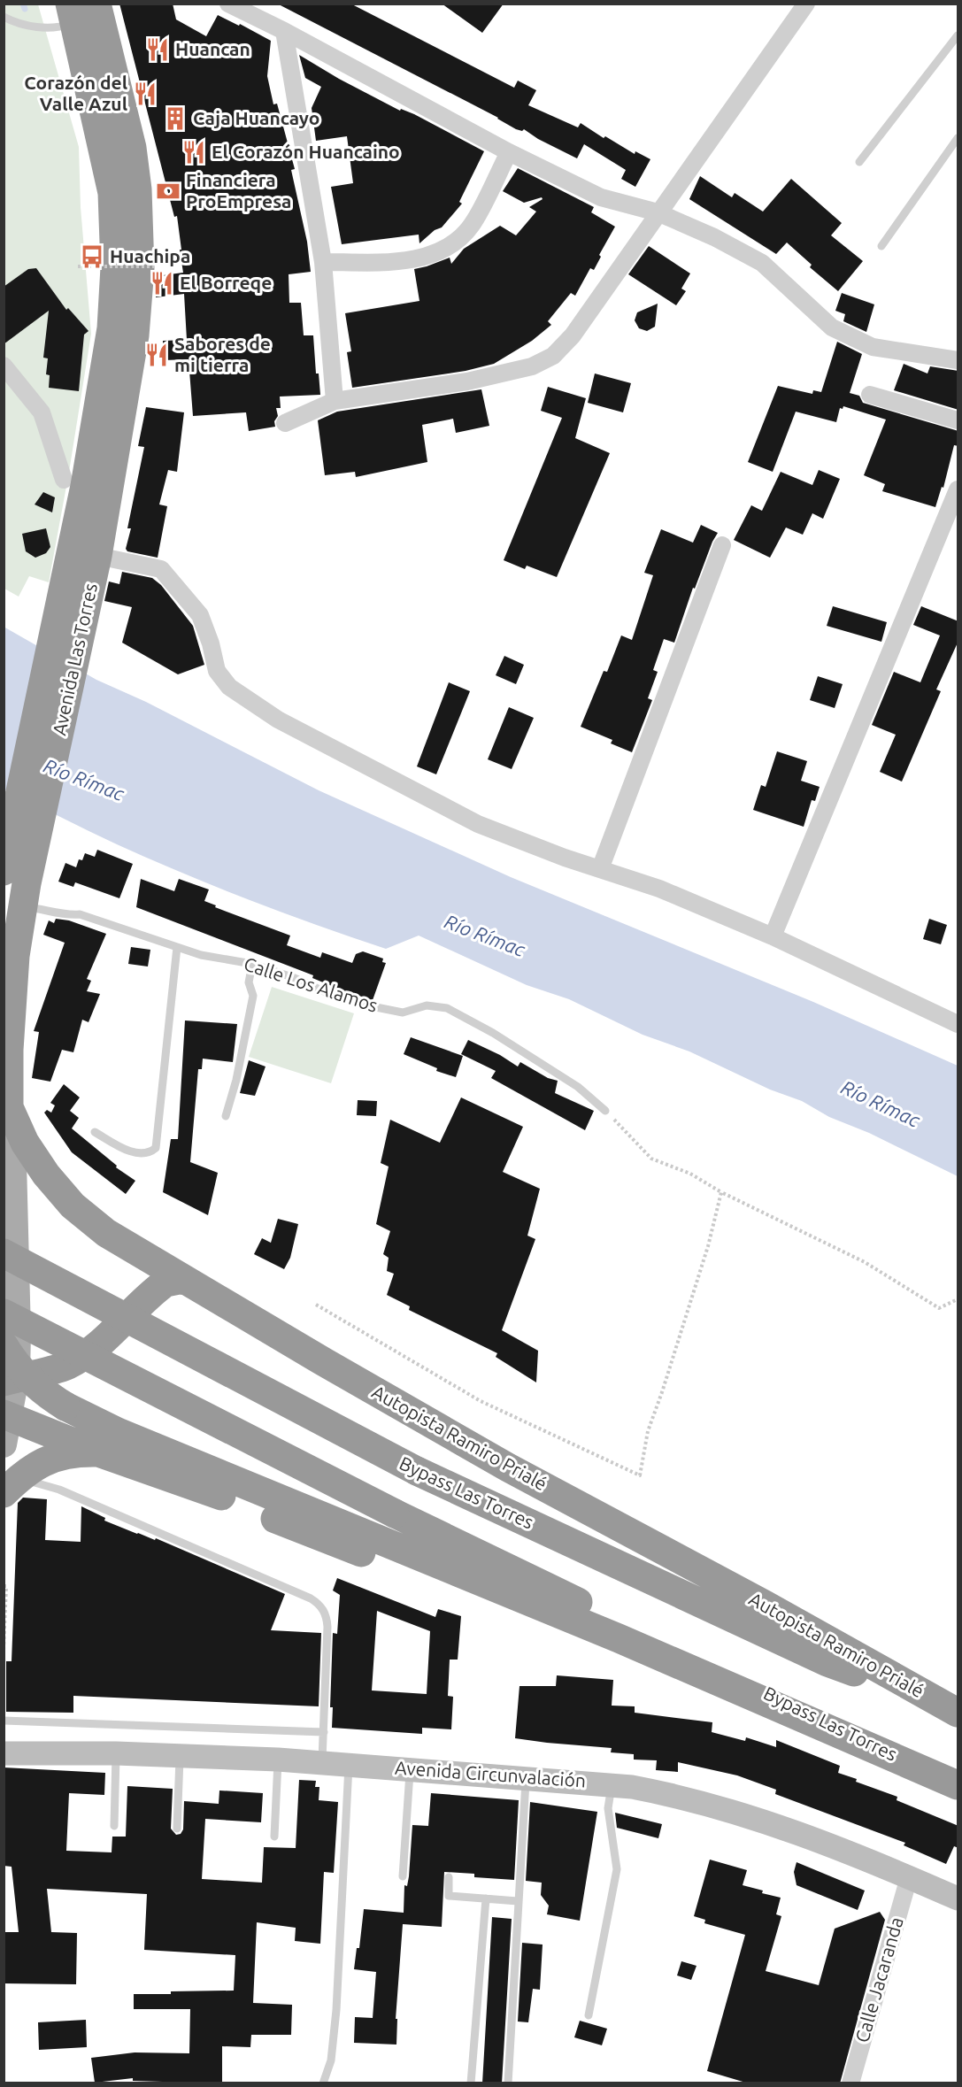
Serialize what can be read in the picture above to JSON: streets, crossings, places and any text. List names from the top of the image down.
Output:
{
  "streets": {
    "highway": ["Avenida Las Torres", "Autopista Ramiro Prialé", "Bypass Las Torres"],
    "street": ["Avenida Circunvalación", "Calle Jacaranda"],
    "lane": ["Calle Los Alamos"]
  },
  "crossings": [
    ["Avenida Las Torres", "Calle Los Alamos"],
    ["Avenida Las Torres", "Autopista Ramiro Prialé"],
    ["Autopista Ramiro Prialé", "Bypass Las Torres"],
    ["Avenida Circunvalación", "Calle Jacaranda"]
  ],
  "water": ["Río Rímac"],
  "places": {
    "restaurant": [
      "Huancan",
      "Corazón del Valle Azul",
      "El Corazón Huancaino",
      "El Borreqe",
      "Sabores de mi tierra"
    ],
    "building": ["Caja Huancayo"],
    "bank": ["Financiera ProEmpresa"],
    "bus stop": ["Huachipa"]
  }
}
